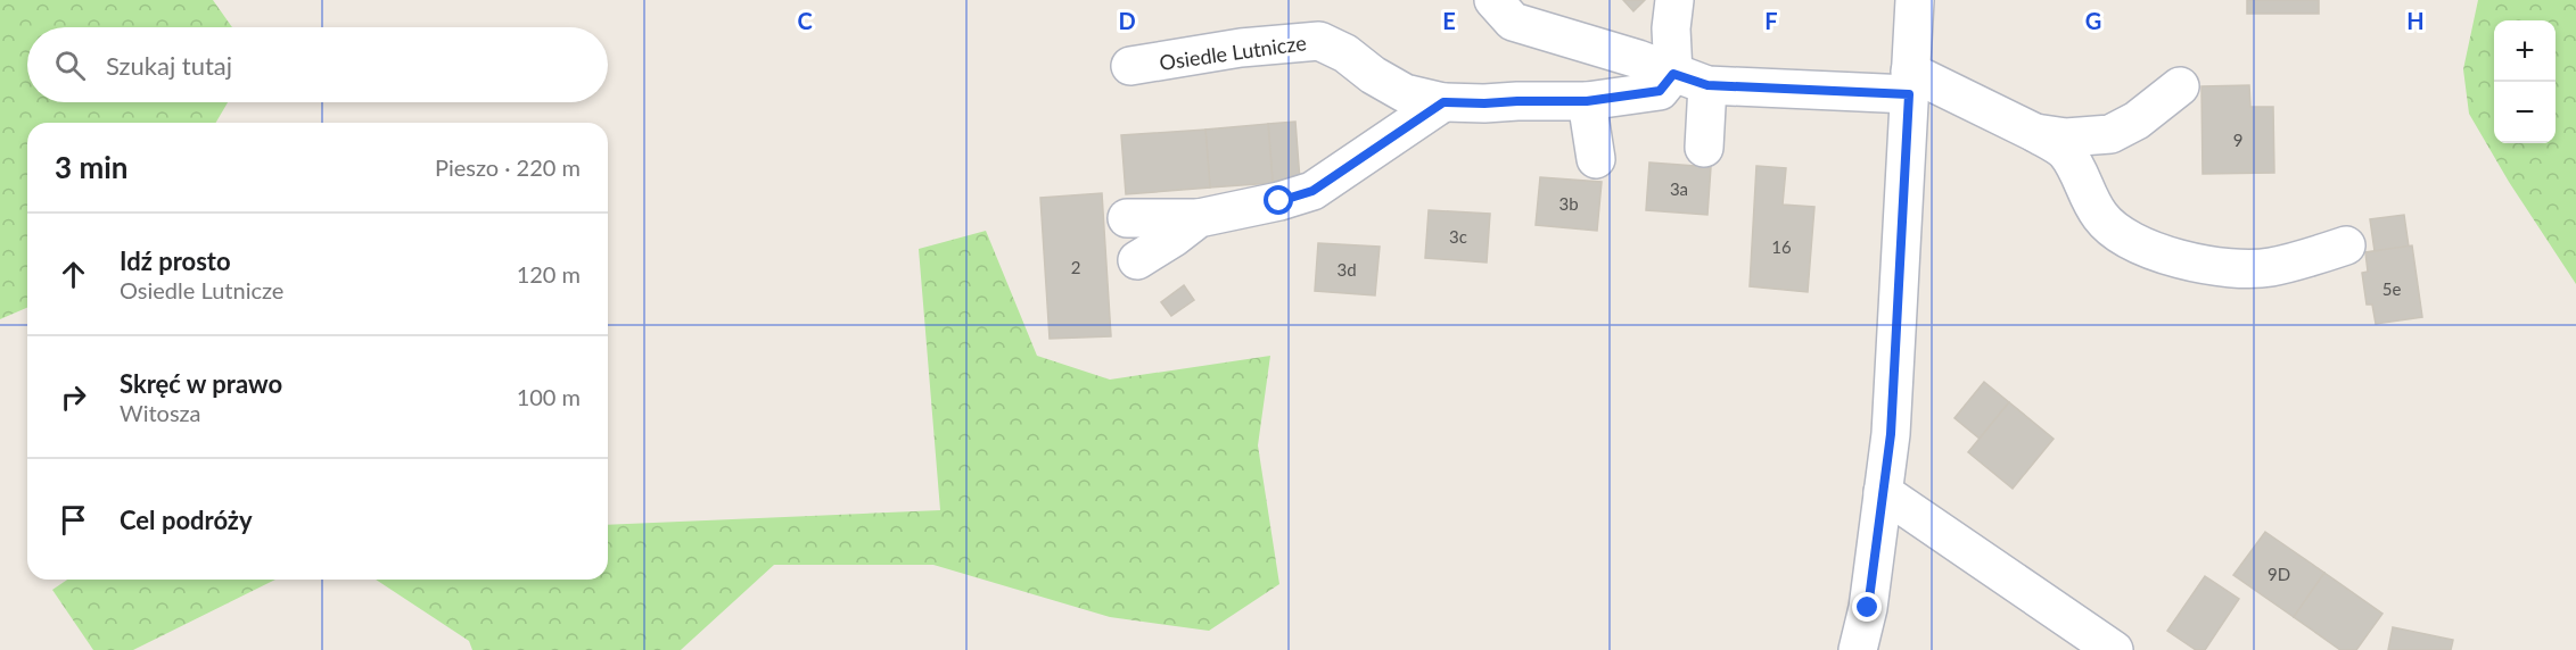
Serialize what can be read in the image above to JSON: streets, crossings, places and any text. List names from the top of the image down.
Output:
{
  "streets": {
    "street": ["Osiedle Lutnicze"]
  },
  "house_numbers": [
    "9",
    "3a",
    "3b",
    "3c",
    "16",
    "2",
    "3d",
    "5e",
    "9D"
  ],
  "page": {
    "map_buttons": ["+", "−"],
    "search": "Szukaj tutaj",
    "heading": ["3 min", "Pieszo · 220 m"],
    "list": [
      ["Idź prosto", "Osiedle Lutnicze", "120 m"],
      ["Skręć w prawo", "Witosza", "100 m"],
      "Cel podróży"
    ]
  },
  "grid": {
    "columns": [
      "C",
      "D",
      "E",
      "F",
      "G",
      "H"
    ]
  }
}
